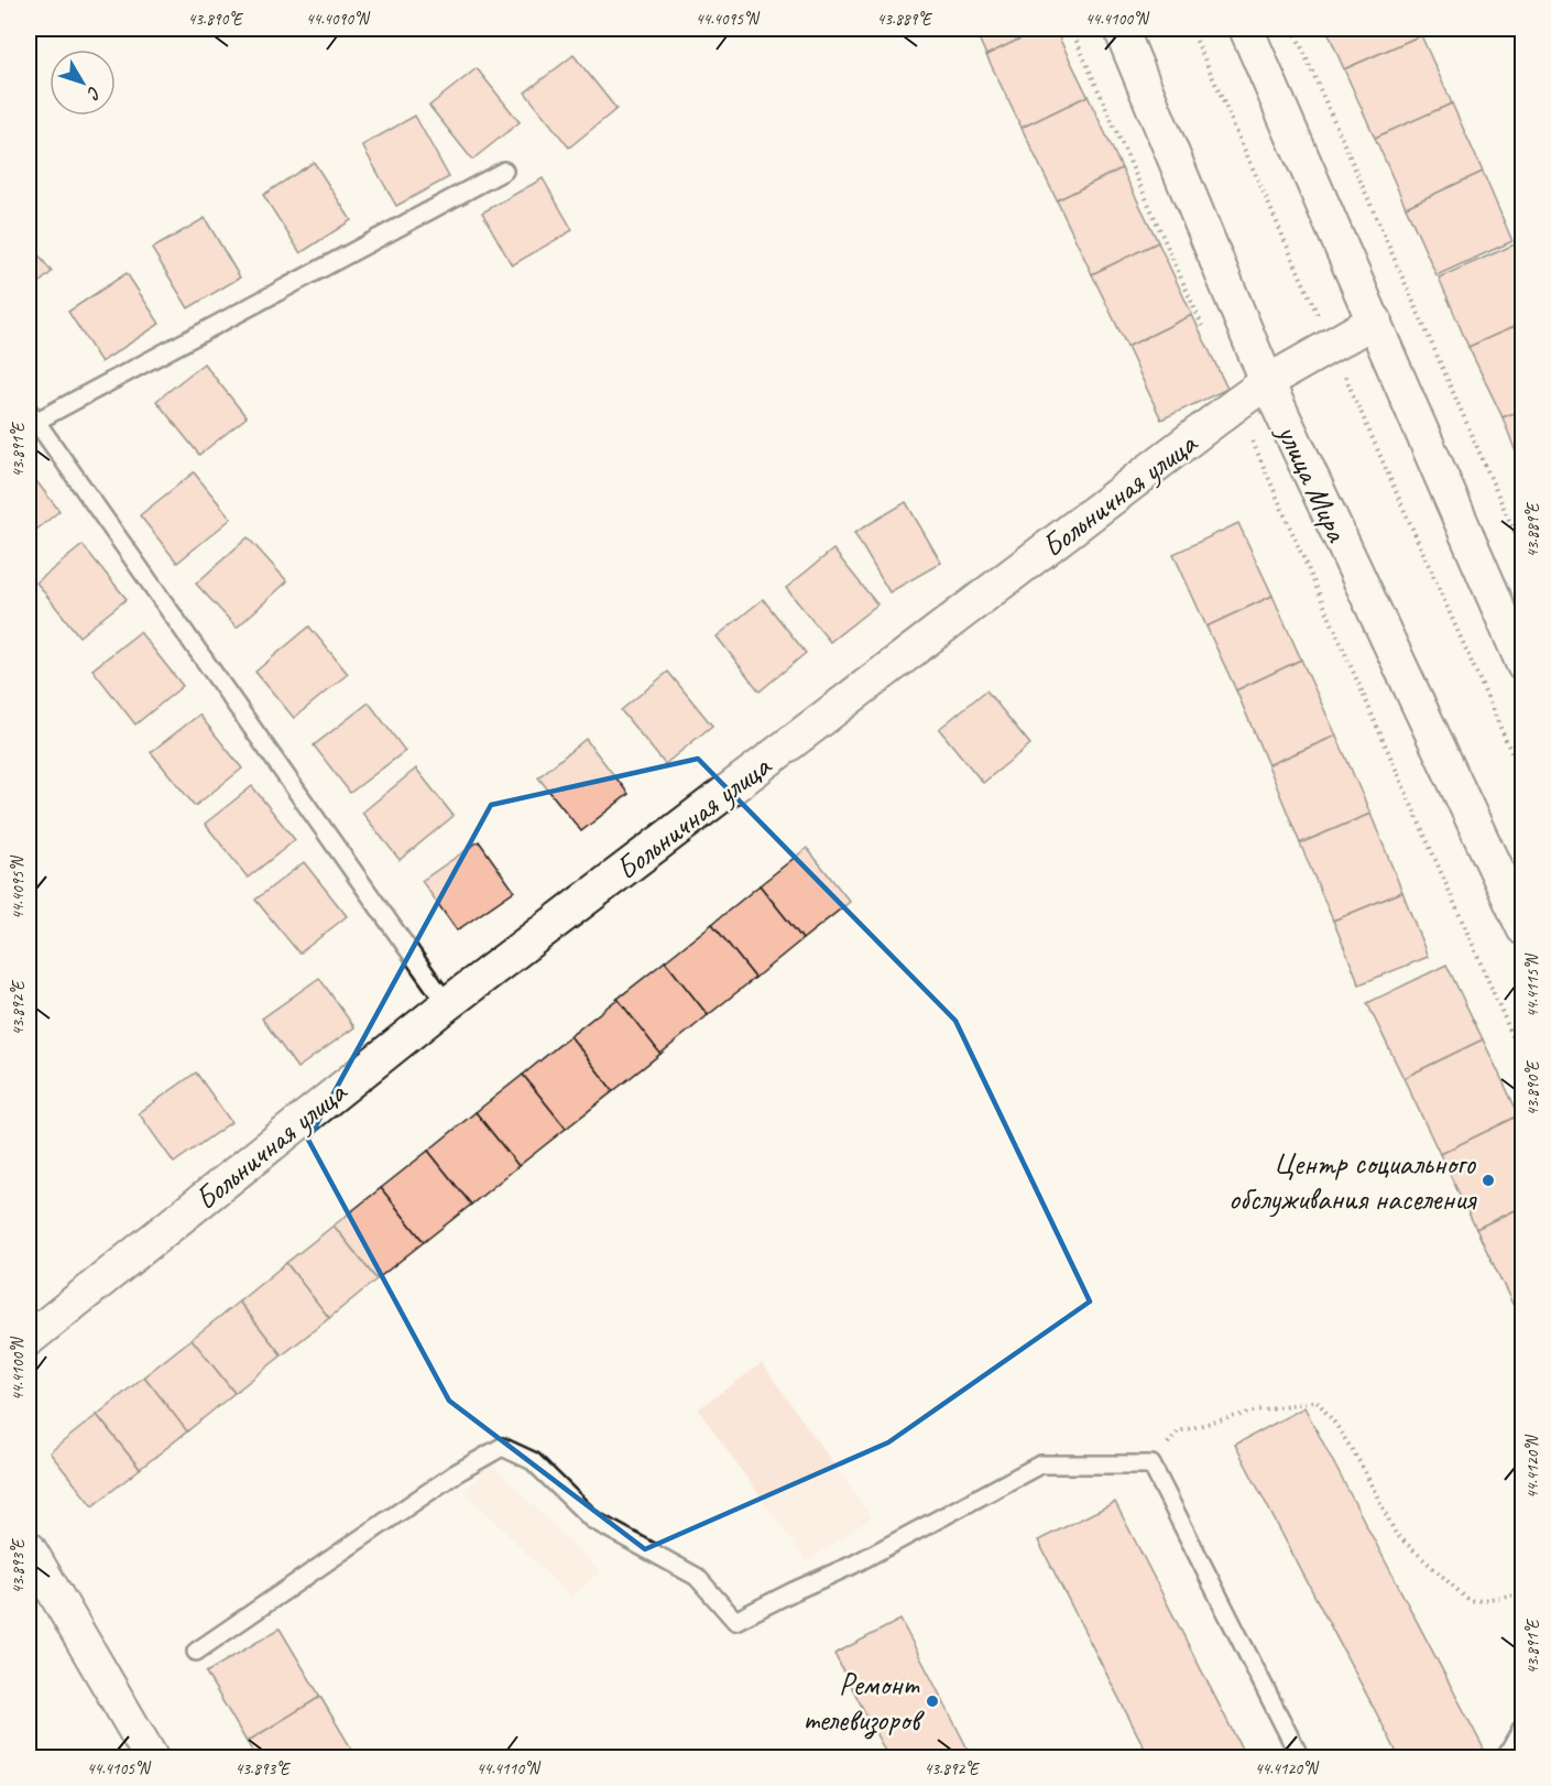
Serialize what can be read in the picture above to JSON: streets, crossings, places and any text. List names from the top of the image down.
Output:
{
  "streets": {
    "street": ["улица Мира", "Больничная улица"]
  },
  "crossings": [
    ["улица Мира", "Больничная улица"]
  ],
  "places": ["Центр социального обслуживания населения", "Ремонт телевизоров"],
  "north": "bottom right",
  "coordinates": [
    "43.890°E",
    "44.4090°N",
    "44.4095°N",
    "43.889°E",
    "44.4100°N",
    "43.891°E",
    "44.4115°N",
    "43.892°E",
    "44.4120°N",
    "43.893°E",
    "44.4105°N",
    "44.4110°N"
  ]
}
